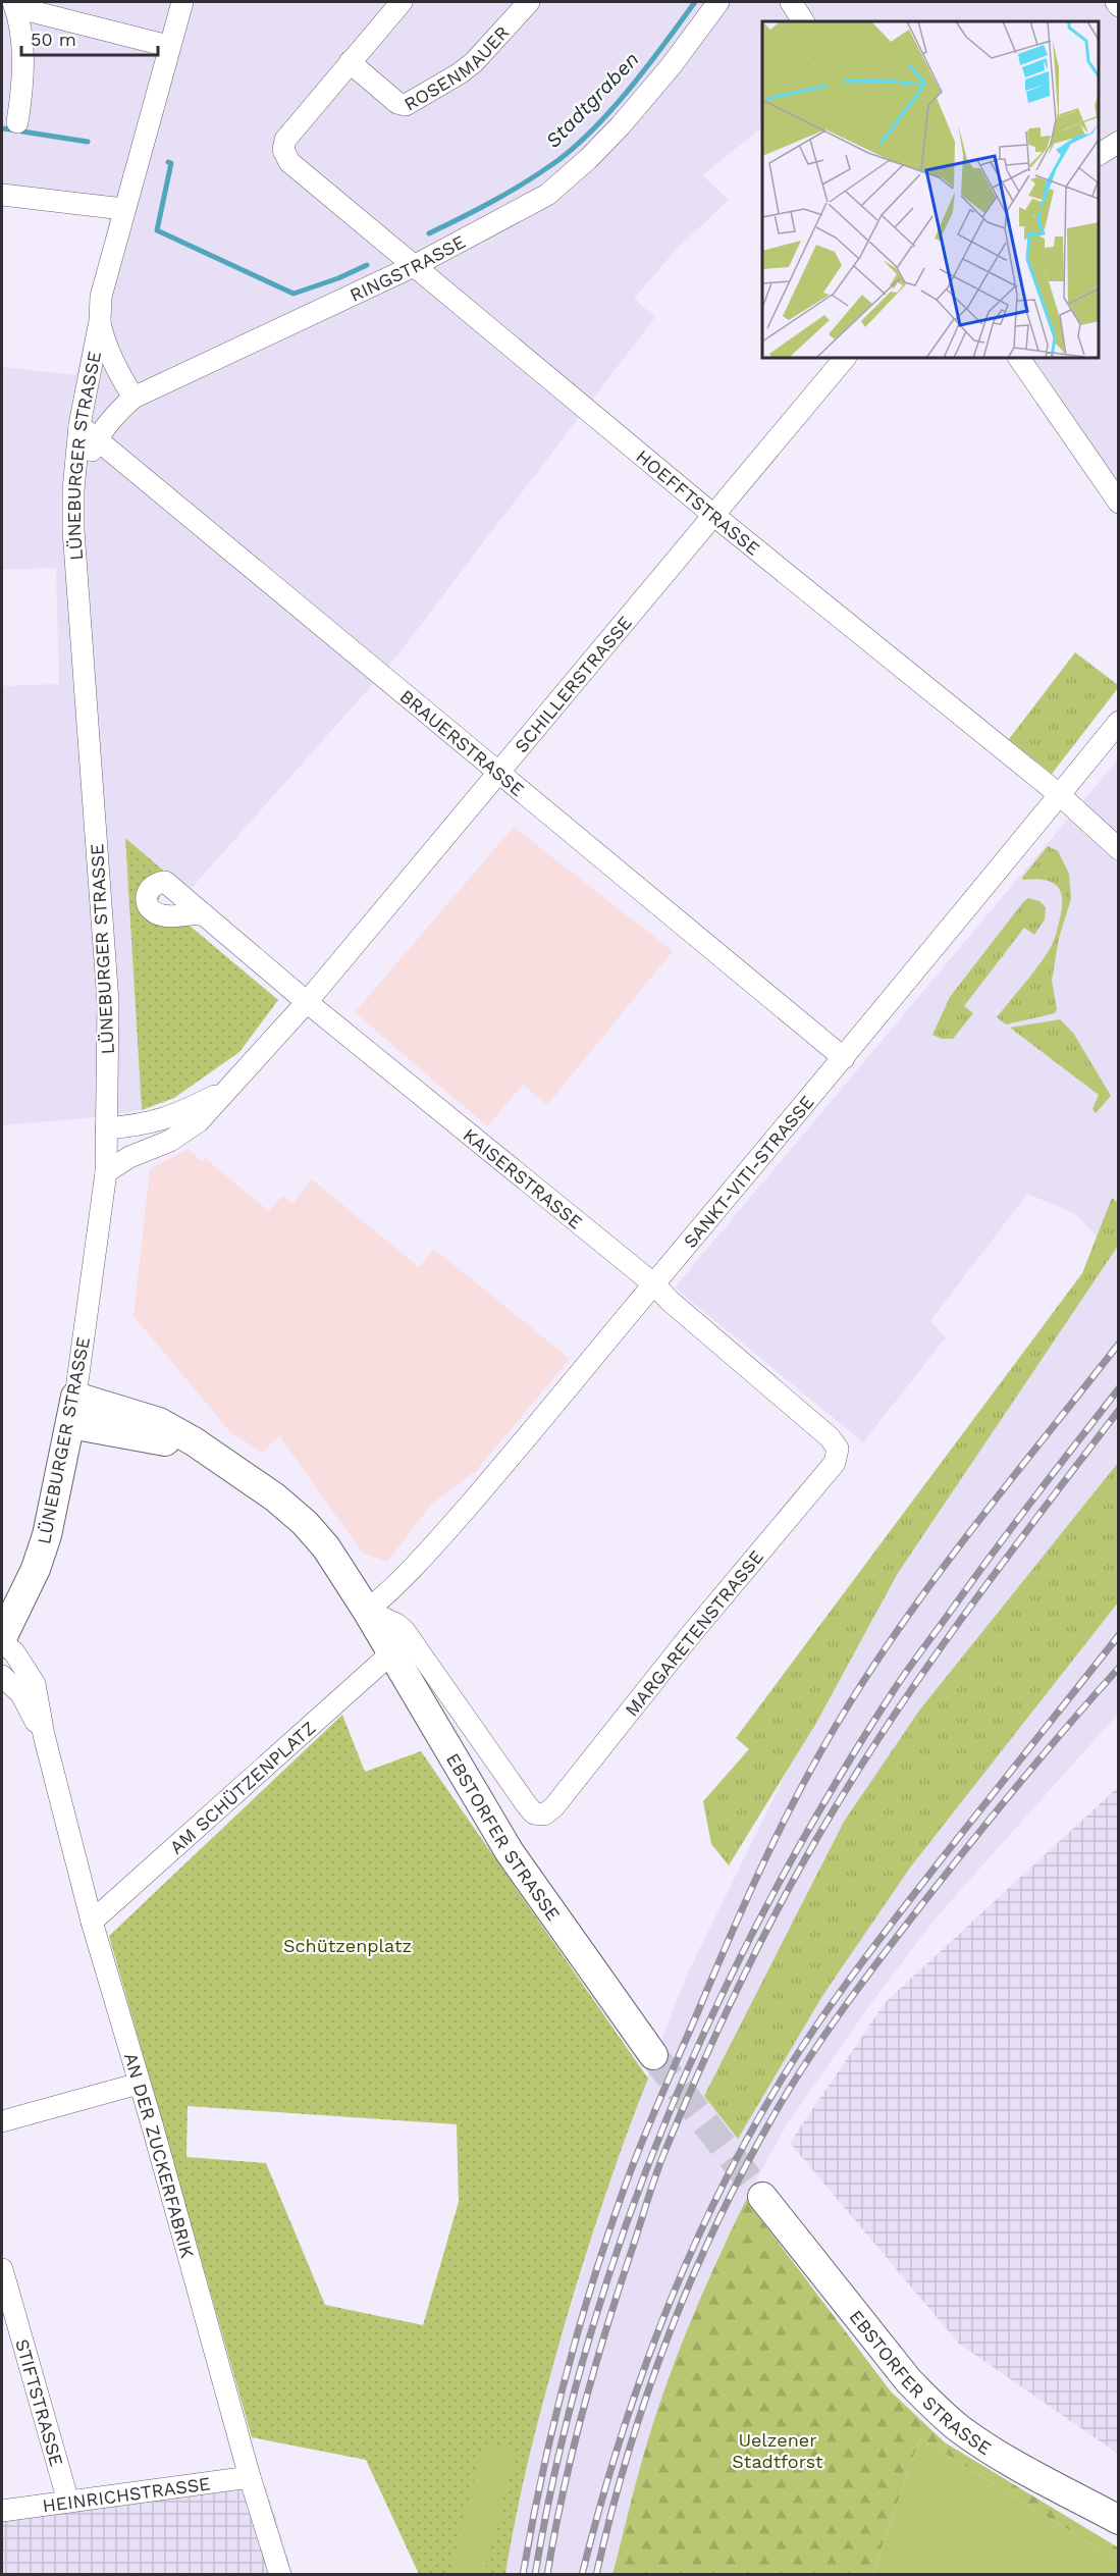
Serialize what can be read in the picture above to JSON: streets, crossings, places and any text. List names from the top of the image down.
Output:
{
  "streets": {
    "main road": ["LÜNEBURGER STRASSE", "EBSTORFER STRASSE"],
    "street": [
      "ROSENMAUER",
      "RINGSTRASSE",
      "HOEFFTSTRASSE",
      "SCHILLERSTRASSE",
      "BRAUERSTRASSE",
      "SANKT-VITI-STRASSE",
      "KAISERSTRASSE",
      "MARGARETENSTRASSE",
      "AM SCHÜTZENPLATZ",
      "AN DER ZUCKERFABRIK",
      "STIFTSTRASSE",
      "HEINRICHSTRASSE"
    ]
  },
  "crossings": [
    ["ROSENMAUER", "HOEFFTSTRASSE"],
    ["RINGSTRASSE", "LÜNEBURGER STRASSE"],
    ["RINGSTRASSE", "HOEFFTSTRASSE"],
    ["RINGSTRASSE", "BRAUERSTRASSE"],
    ["LÜNEBURGER STRASSE", "SCHILLERSTRASSE"],
    ["LÜNEBURGER STRASSE", "BRAUERSTRASSE"],
    ["LÜNEBURGER STRASSE", "EBSTORFER STRASSE"],
    ["LÜNEBURGER STRASSE", "AN DER ZUCKERFABRIK"],
    ["HOEFFTSTRASSE", "SCHILLERSTRASSE"],
    ["HOEFFTSTRASSE", "SANKT-VITI-STRASSE"],
    ["SCHILLERSTRASSE", "BRAUERSTRASSE"],
    ["SCHILLERSTRASSE", "KAISERSTRASSE"],
    ["BRAUERSTRASSE", "SANKT-VITI-STRASSE"],
    ["SANKT-VITI-STRASSE", "KAISERSTRASSE"],
    ["SANKT-VITI-STRASSE", "EBSTORFER STRASSE"],
    ["KAISERSTRASSE", "MARGARETENSTRASSE"],
    ["MARGARETENSTRASSE", "EBSTORFER STRASSE"],
    ["AM SCHÜTZENPLATZ", "EBSTORFER STRASSE"],
    ["AM SCHÜTZENPLATZ", "AN DER ZUCKERFABRIK"],
    ["AN DER ZUCKERFABRIK", "HEINRICHSTRASSE"],
    ["STIFTSTRASSE", "HEINRICHSTRASSE"]
  ],
  "water": ["Stadtgraben"],
  "parks": ["Schützenplatz", "Uelzener Stadtforst"],
  "scale_bar": "50 m"
}
